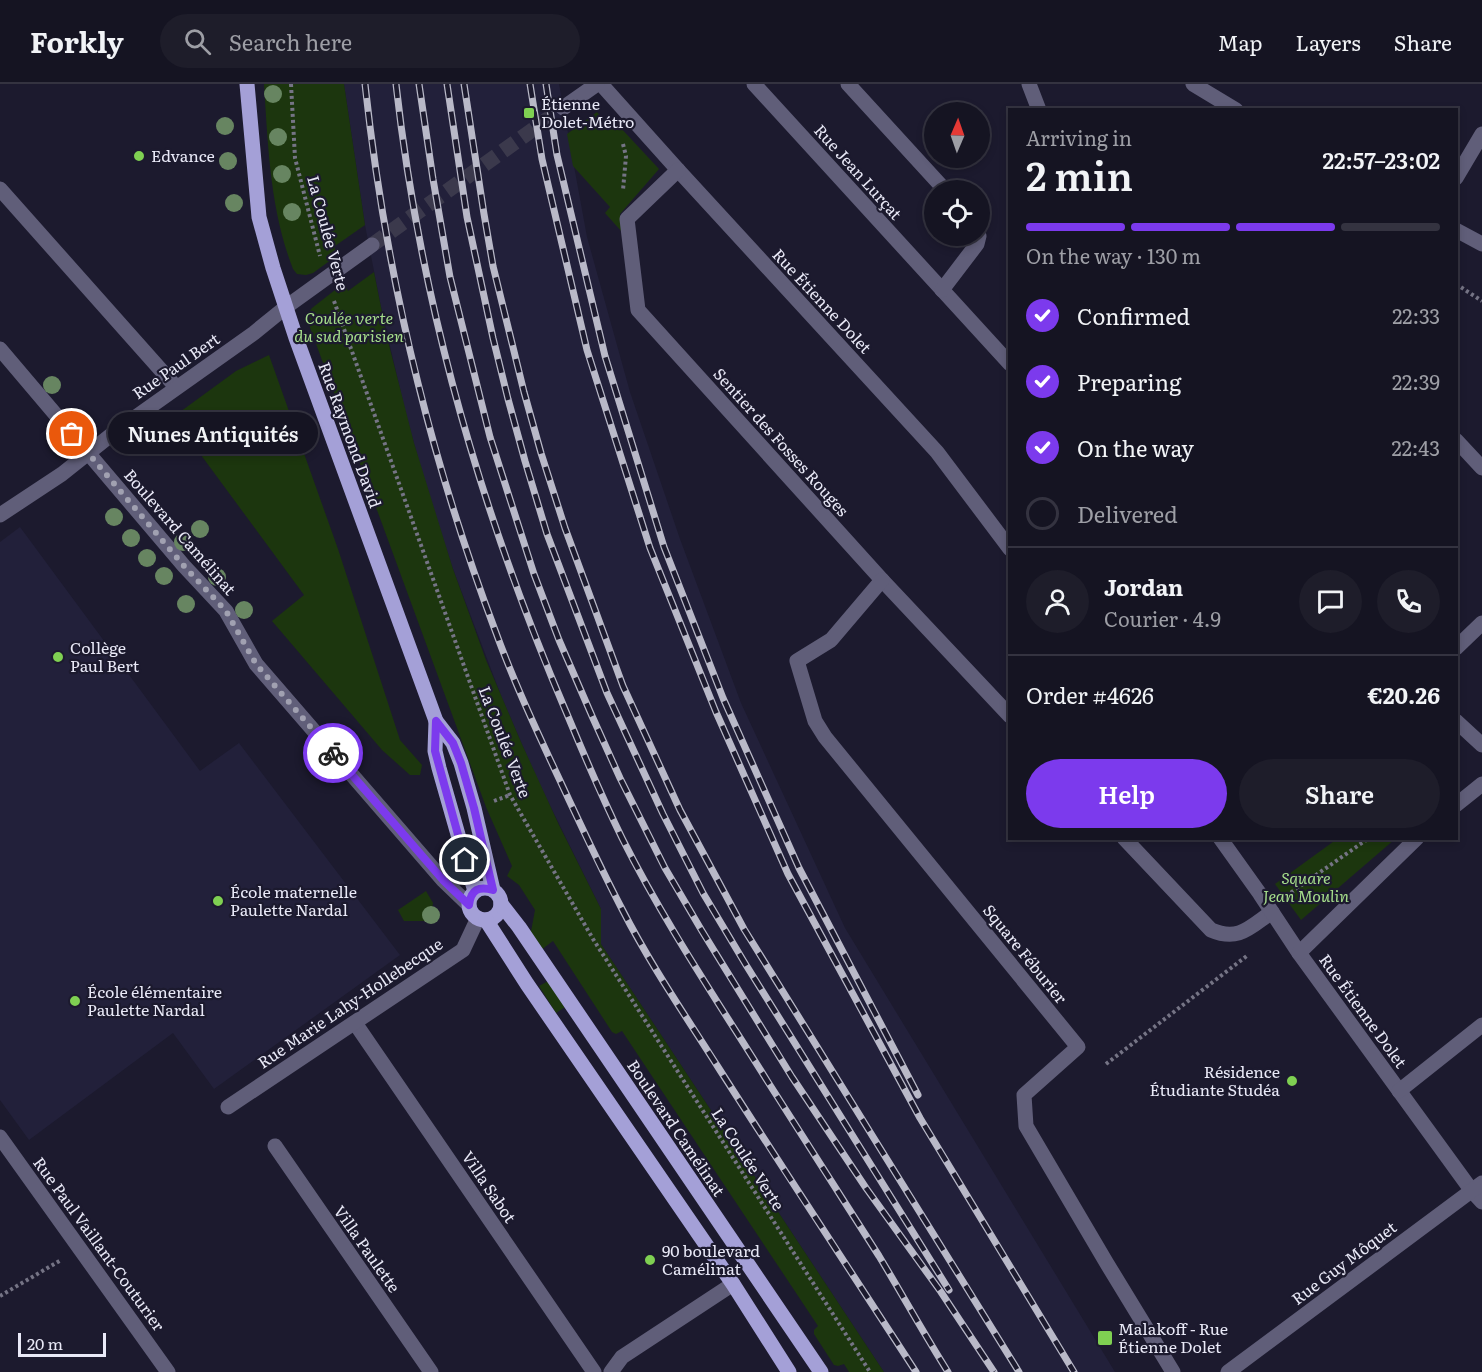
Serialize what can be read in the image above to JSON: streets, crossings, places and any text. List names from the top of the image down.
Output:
{
  "streets": {
    "main road": ["Rue Raymond David", "Boulevard Camélinat"],
    "street": [
      "Rue Jean Lurçat",
      "Rue Étienne Dolet",
      "Rue Paul Bert",
      "Sentier des Fosses Rouges",
      "Square Féburier",
      "Rue Marie Lahy-Hollebecque",
      "Villa Sabot",
      "Rue Paul Vaillant-Couturier",
      "Villa Paulette",
      "Rue Guy Môquet"
    ],
    "path": ["La Coulée Verte"]
  },
  "crossings": [
    ["La Coulée Verte", "Rue Paul Bert"],
    ["Rue Étienne Dolet", "Rue Guy Môquet"],
    ["Rue Paul Bert", "Rue Raymond David"],
    ["Rue Paul Bert", "Boulevard Camélinat"],
    ["Rue Raymond David", "Boulevard Camélinat"],
    ["Rue Raymond David", "Rue Marie Lahy-Hollebecque"],
    ["Sentier des Fosses Rouges", "Square Féburier"],
    ["Boulevard Camélinat", "Rue Marie Lahy-Hollebecque"],
    ["Rue Marie Lahy-Hollebecque", "Villa Sabot"]
  ],
  "parks": ["Coulée verte du sud parisien", "Square Jean Moulin"],
  "places": {
    "transit": ["Étienne Dolet-Métro", "Malakoff - Rue Étienne Dolet"],
    "other": [
      "Edvance",
      "Nunes Antiquités",
      "Collège Paul Bert",
      "École maternelle Paulette Nardal",
      "École élémentaire Paulette Nardal",
      "Résidence Étudiante Studéa",
      "90 boulevard Camélinat"
    ]
  },
  "scale_bar": "20 m",
  "north": "top",
  "page": {
    "header": "Forkly",
    "search": "Search here",
    "nav": ["Map", "Layers", "Share"],
    "heading": ["2 min", "Arriving in", "22:57–23:02"],
    "panel": [
      "Jordan",
      "Courier · 4.9",
      "Order #4626",
      "€20.26"
    ],
    "bar": "On the way · 130 m",
    "list": [
      ["Confirmed", "22:33"],
      ["Preparing", "22:39"],
      ["On the way", "22:43"],
      "Delivered"
    ],
    "bubble": "Nunes Antiquités",
    "buttons": ["Help", "Share"],
    "scale": "20 m"
  }
}
